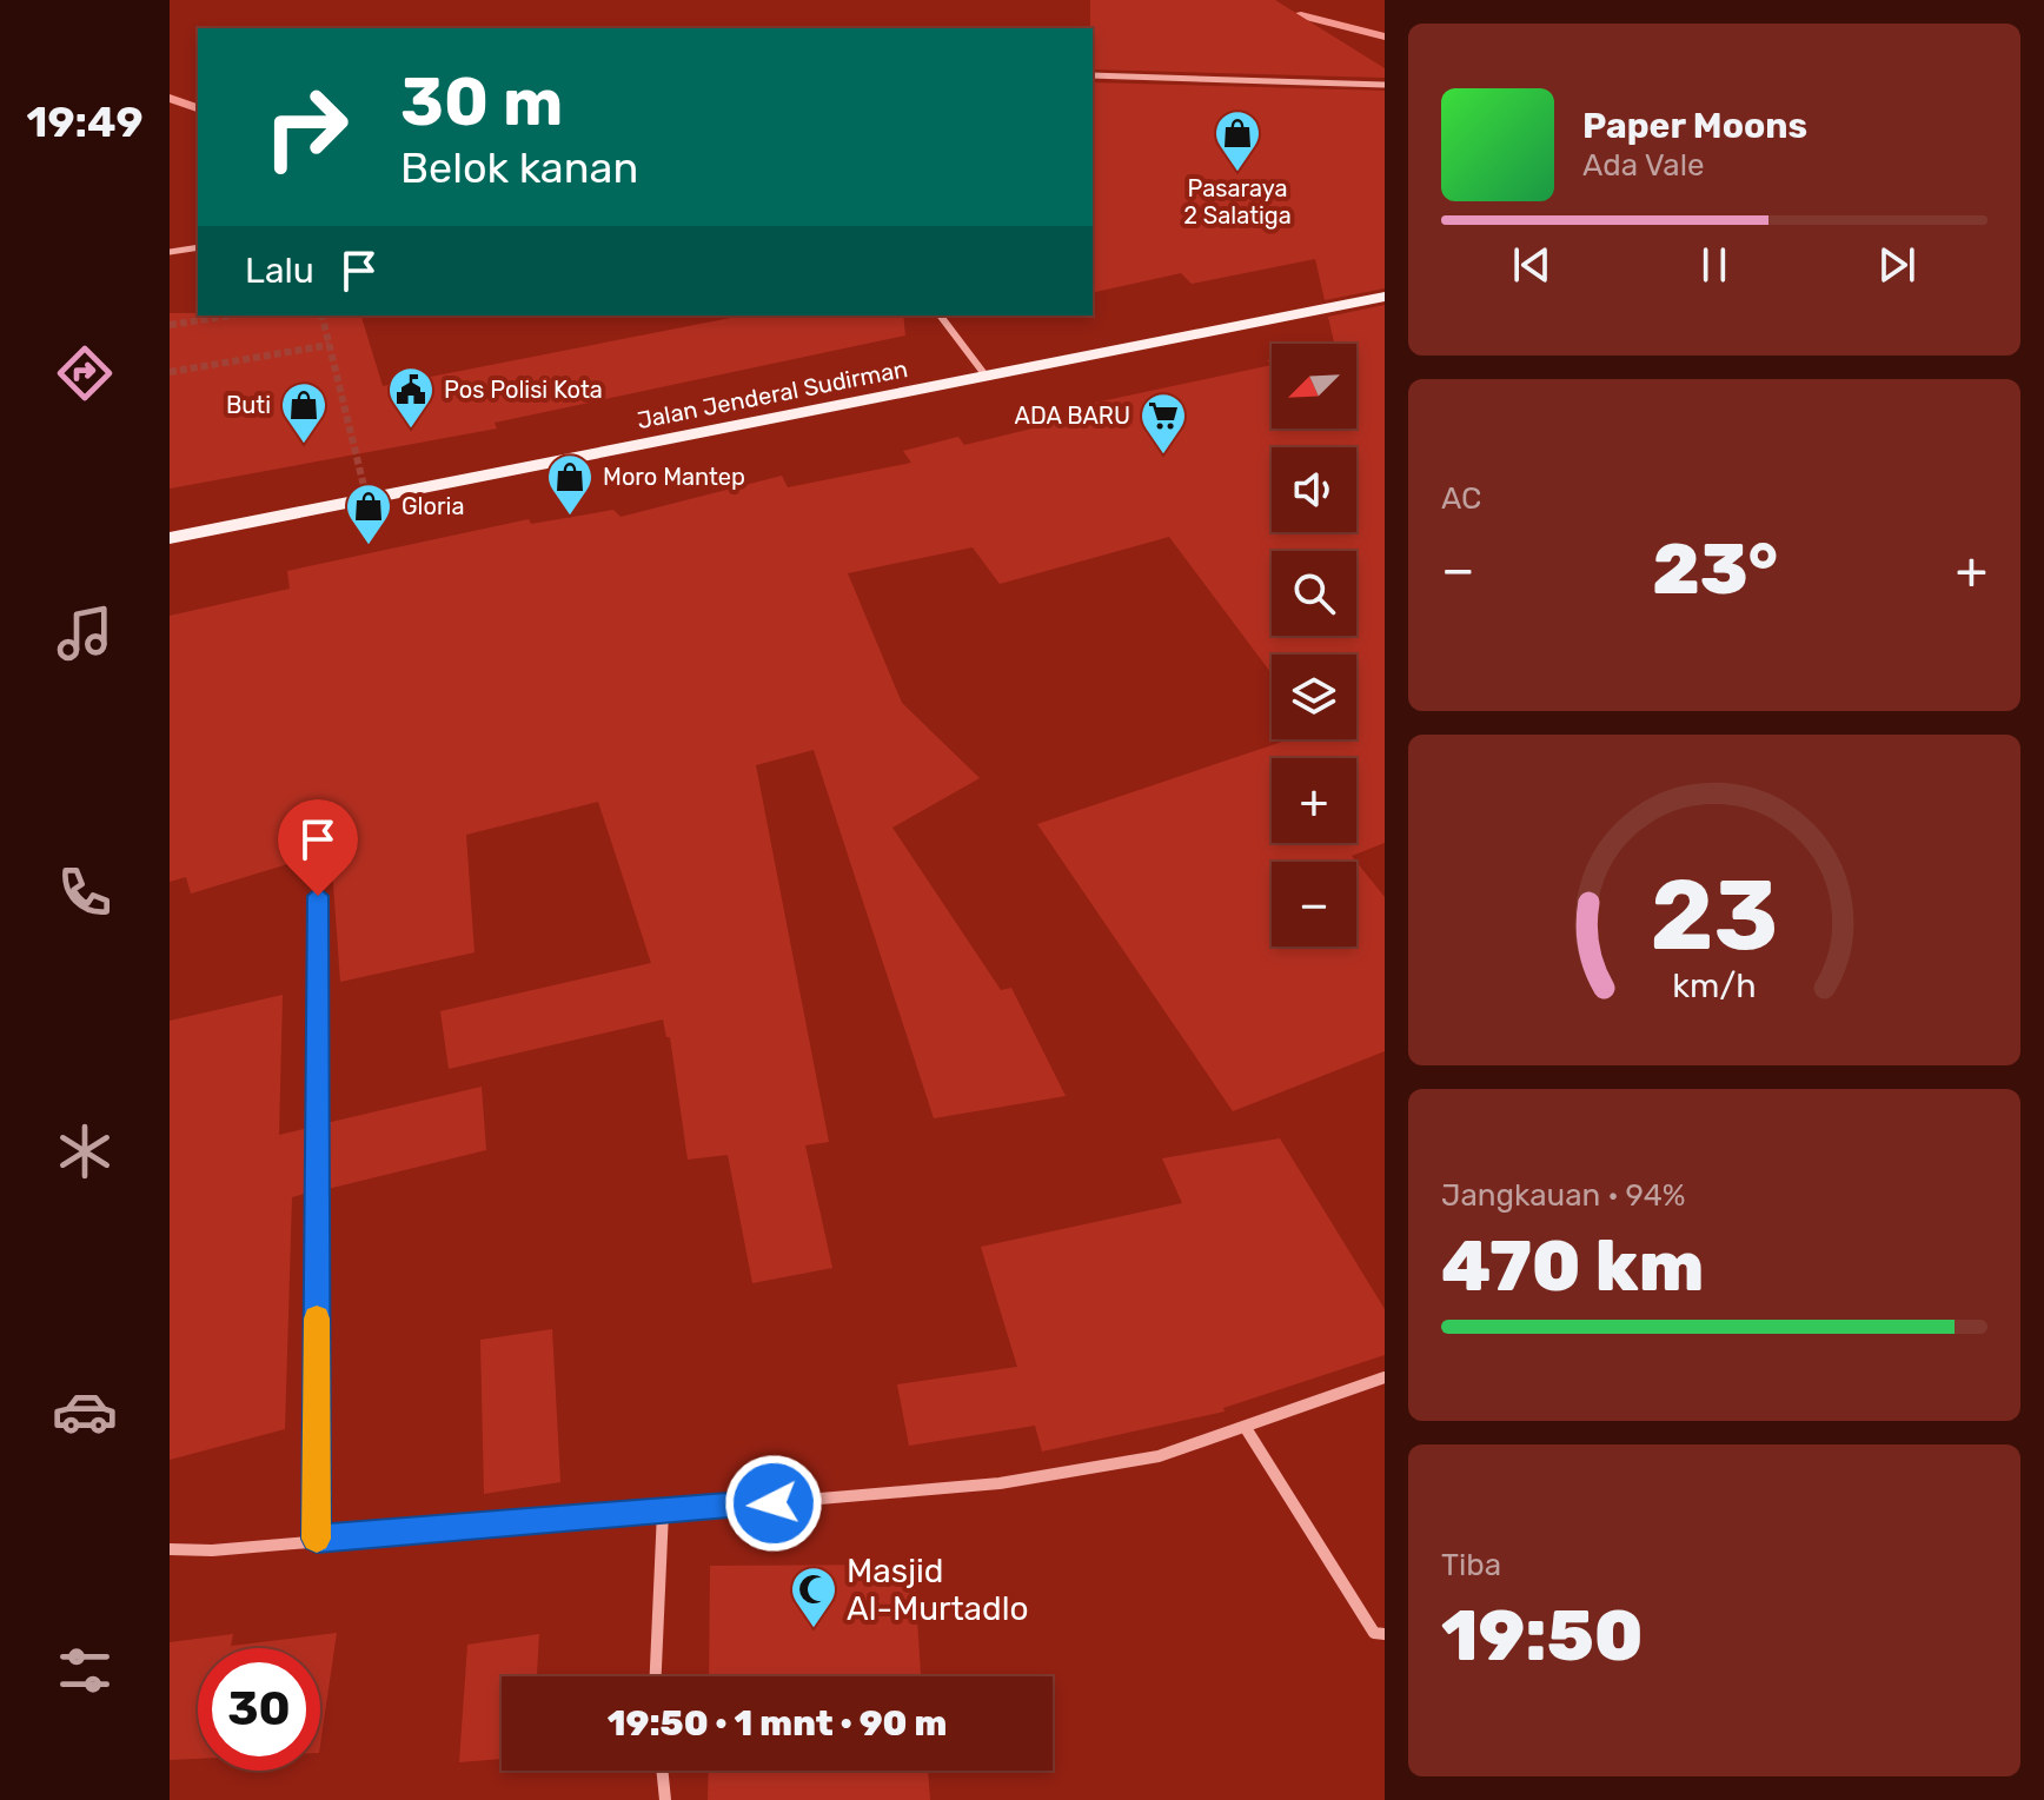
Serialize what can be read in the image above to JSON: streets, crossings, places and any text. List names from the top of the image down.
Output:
{
  "streets": {
    "main road": ["Jalan Jenderal Sudirman"]
  },
  "places": {
    "shop": [
      "Pasaraya 2 Salatiga",
      "Buti",
      "Moro Mantep",
      "Gloria"
    ],
    "public building": ["Pos Polisi Kota"],
    "supermarket": ["ADA BARU"],
    "mosque": ["Masjid Al-Murtadlo"]
  },
  "north": "bottom left",
  "page": {
    "tabs": "19:49",
    "turn": ["30 m", "Belok kanan"],
    "song": ["Paper Moons", "Ada Vale"],
    "then": "Lalu",
    "map_buttons": ["+", "−"],
    "tile": [
      "AC",
      ["Jangkauan · 94%", "470 km"],
      ["Tiba", "19:50"]
    ],
    "heat": ["−", "23°", "+"],
    "limit": "30",
    "trip": "19:50 · 1 mnt · 90 m",
    "gauge": ["23", "km/h"]
  }
}
